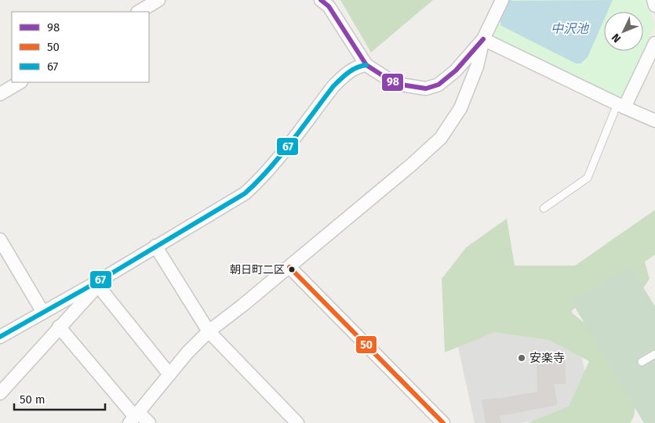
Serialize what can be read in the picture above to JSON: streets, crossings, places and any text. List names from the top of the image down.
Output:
{
  "water": ["中沢池"],
  "places": ["朝日町二区", "安楽寺"],
  "lines": ["transit line 98", "transit line 67", "transit line 50"],
  "legend": ["98", "50", "67"],
  "scale_bar": "50 m",
  "north": "bottom left"
}
